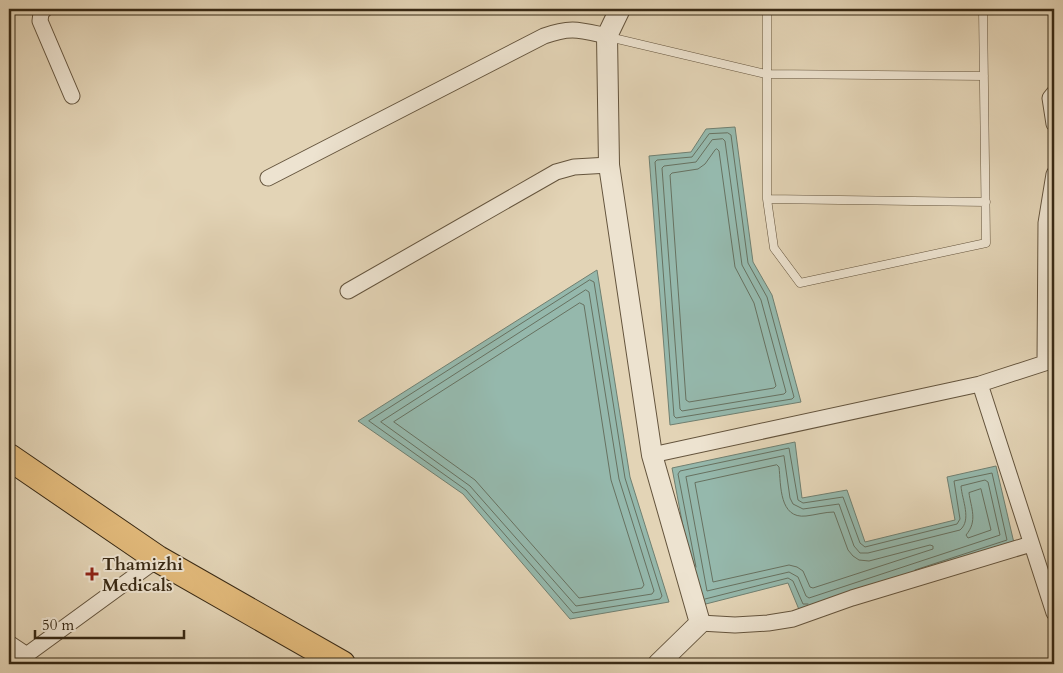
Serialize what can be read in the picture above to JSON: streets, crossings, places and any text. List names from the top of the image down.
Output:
{
  "places": {
    "health": ["Thamizhi Medicals"]
  },
  "scale_bar": "50 m"
}
